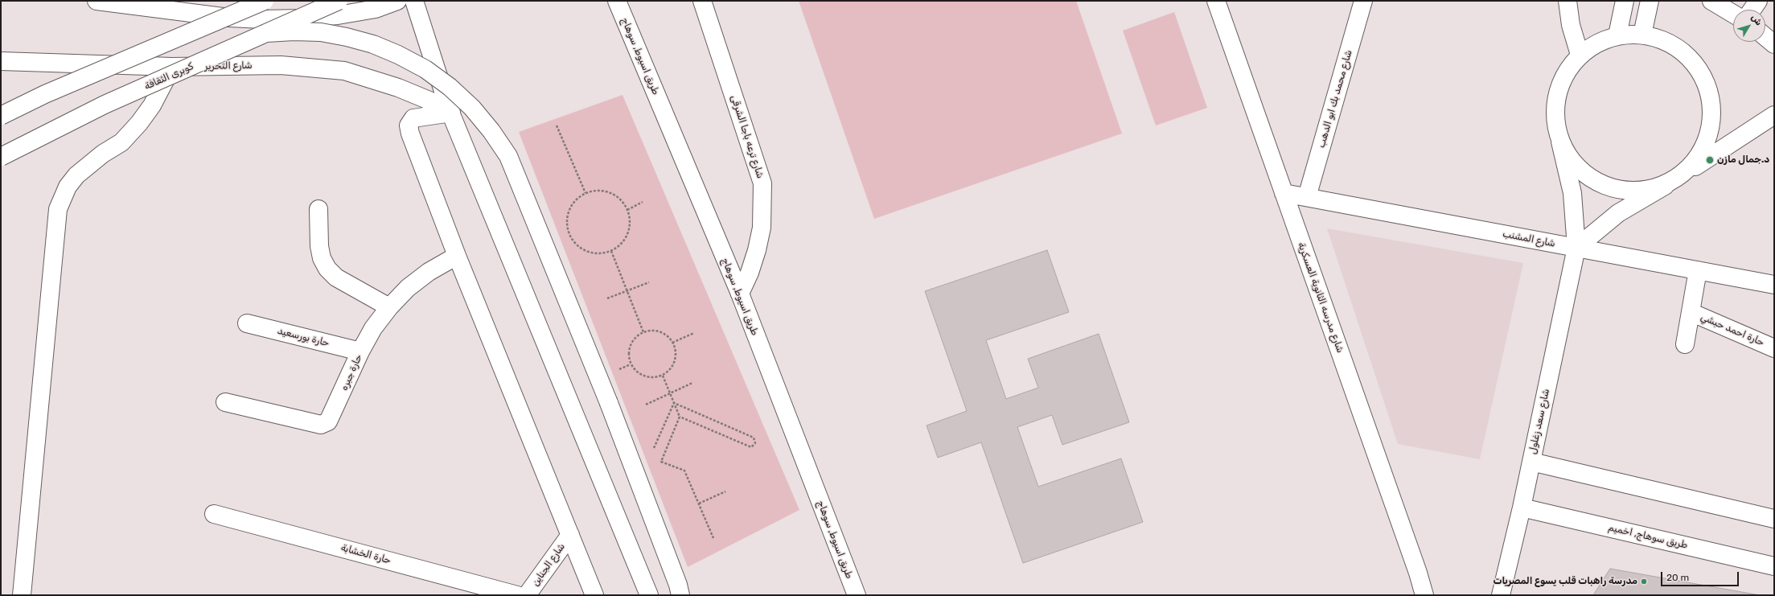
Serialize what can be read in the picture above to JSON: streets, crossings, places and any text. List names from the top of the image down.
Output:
{
  "streets": {
    "street": [
      "طريق اسيوط, سوهاج",
      "شارع التحرير",
      "كوبرى الثقافة",
      "شارع محمد بك ابو الدهب",
      "شارع ترعه باجا الشرقى",
      "شارع المشنب",
      "شارع مدرسه الثانوية العسكرية",
      "حارة احمد حبشي",
      "حارة بورسعيد",
      "حارة جبره",
      "شارع سعد زغلول",
      "طريق سوهاج, اخميم",
      "حارة الخشابة",
      "شارع الجناين"
    ]
  },
  "crossings": [
    ["طريق اسيوط, سوهاج", "شارع ترعه باجا الشرقى"],
    ["شارع محمد بك ابو الدهب", "شارع المشنب"],
    ["شارع المشنب", "شارع مدرسه الثانوية العسكرية"],
    ["شارع المشنب", "شارع سعد زغلول"],
    ["حارة بورسعيد", "حارة جبره"],
    ["شارع سعد زغلول", "طريق سوهاج, اخميم"]
  ],
  "places": ["د.جمال مازن", "مدرسة راهبات قلب يسوع المصريات"],
  "scale_bar": "20 m",
  "north": "top right"
}
